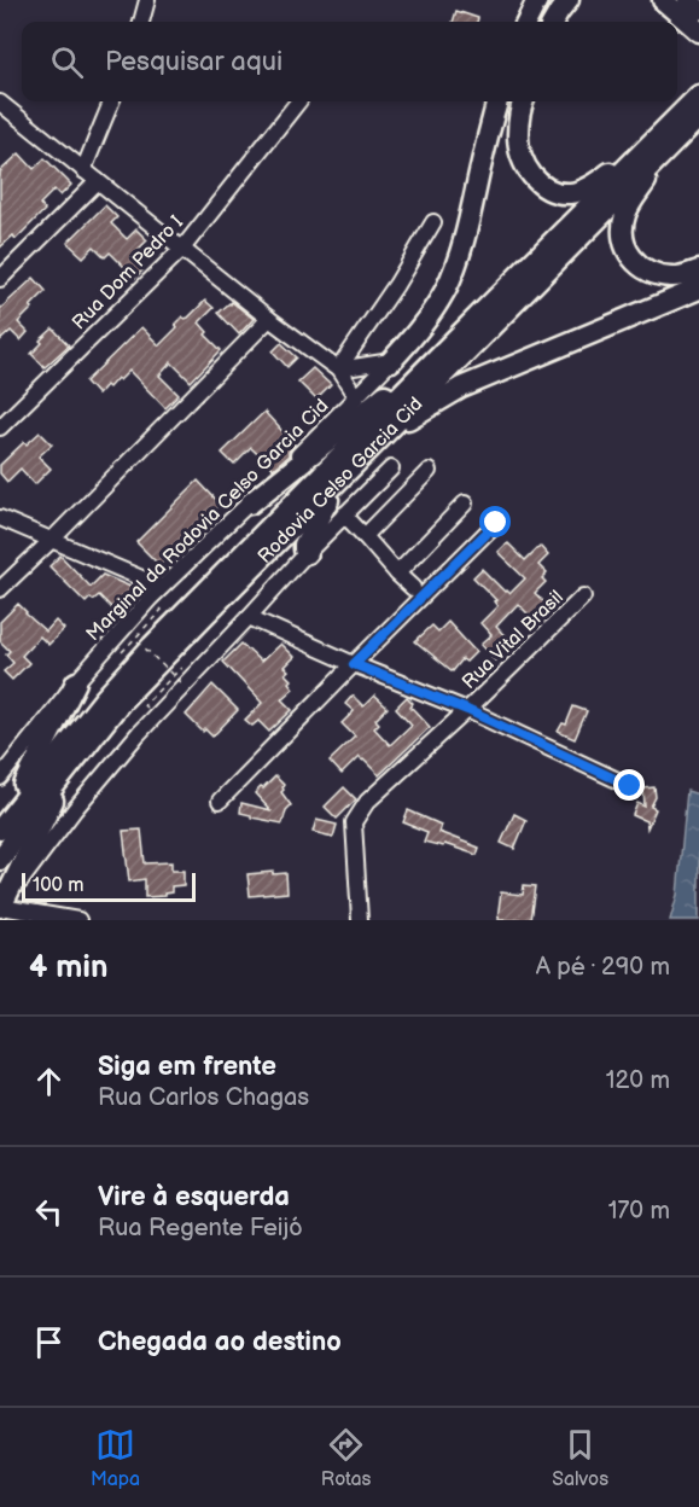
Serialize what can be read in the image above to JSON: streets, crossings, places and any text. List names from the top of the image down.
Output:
{
  "streets": {
    "highway": ["Rodovia Celso Garcia Cid"],
    "street": ["Rua Dom Pedro I", "Marginal da Rodovia Celso Garcia Cid", "Rua Vital Brasil"]
  },
  "scale_bar": "100 m",
  "page": {
    "search": "Pesquisar aqui",
    "scale": "100 m",
    "heading": ["4 min", "A pé · 290 m"],
    "list": [
      ["Siga em frente", "Rua Carlos Chagas", "120 m"],
      ["Vire à esquerda", "Rua Regente Feijó", "170 m"],
      "Chegada ao destino"
    ],
    "nav": ["Mapa", "Rotas", "Salvos"]
  }
}
